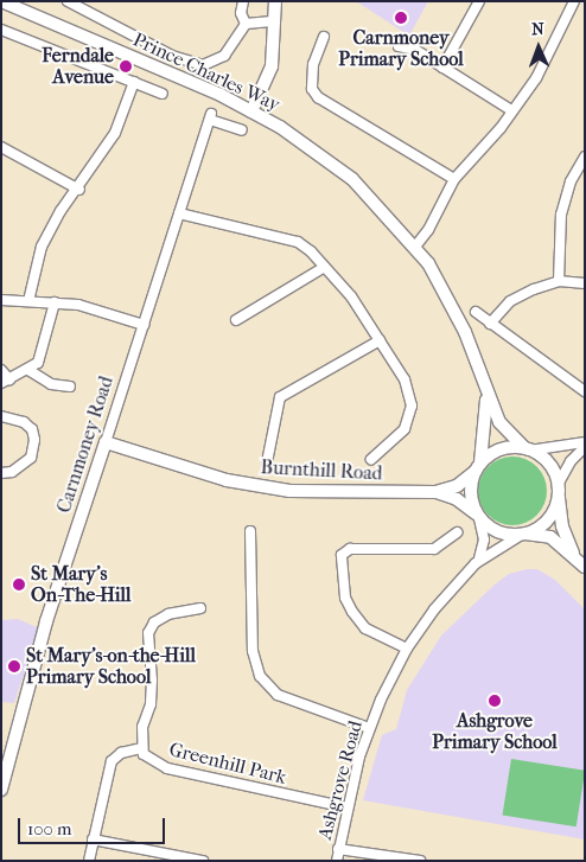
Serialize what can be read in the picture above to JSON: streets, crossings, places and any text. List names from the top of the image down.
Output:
{
  "streets": {
    "street": [
      "Prince Charles Way",
      "Carnmoney Road",
      "Burnthill Road",
      "Greenhill Park",
      "Ashgrove Road"
    ]
  },
  "crossings": [
    ["Prince Charles Way", "Burnthill Road"],
    ["Prince Charles Way", "Ashgrove Road"],
    ["Carnmoney Road", "Burnthill Road"],
    ["Burnthill Road", "Ashgrove Road"],
    ["Greenhill Park", "Ashgrove Road"]
  ],
  "places": [
    "Carnmoney Primary School",
    "Ferndale Avenue",
    "St Mary's On-The-Hill",
    "St Mary's-on-the-Hill Primary School",
    "Ashgrove Primary School"
  ],
  "scale_bar": "100 m",
  "north": "top"
}
